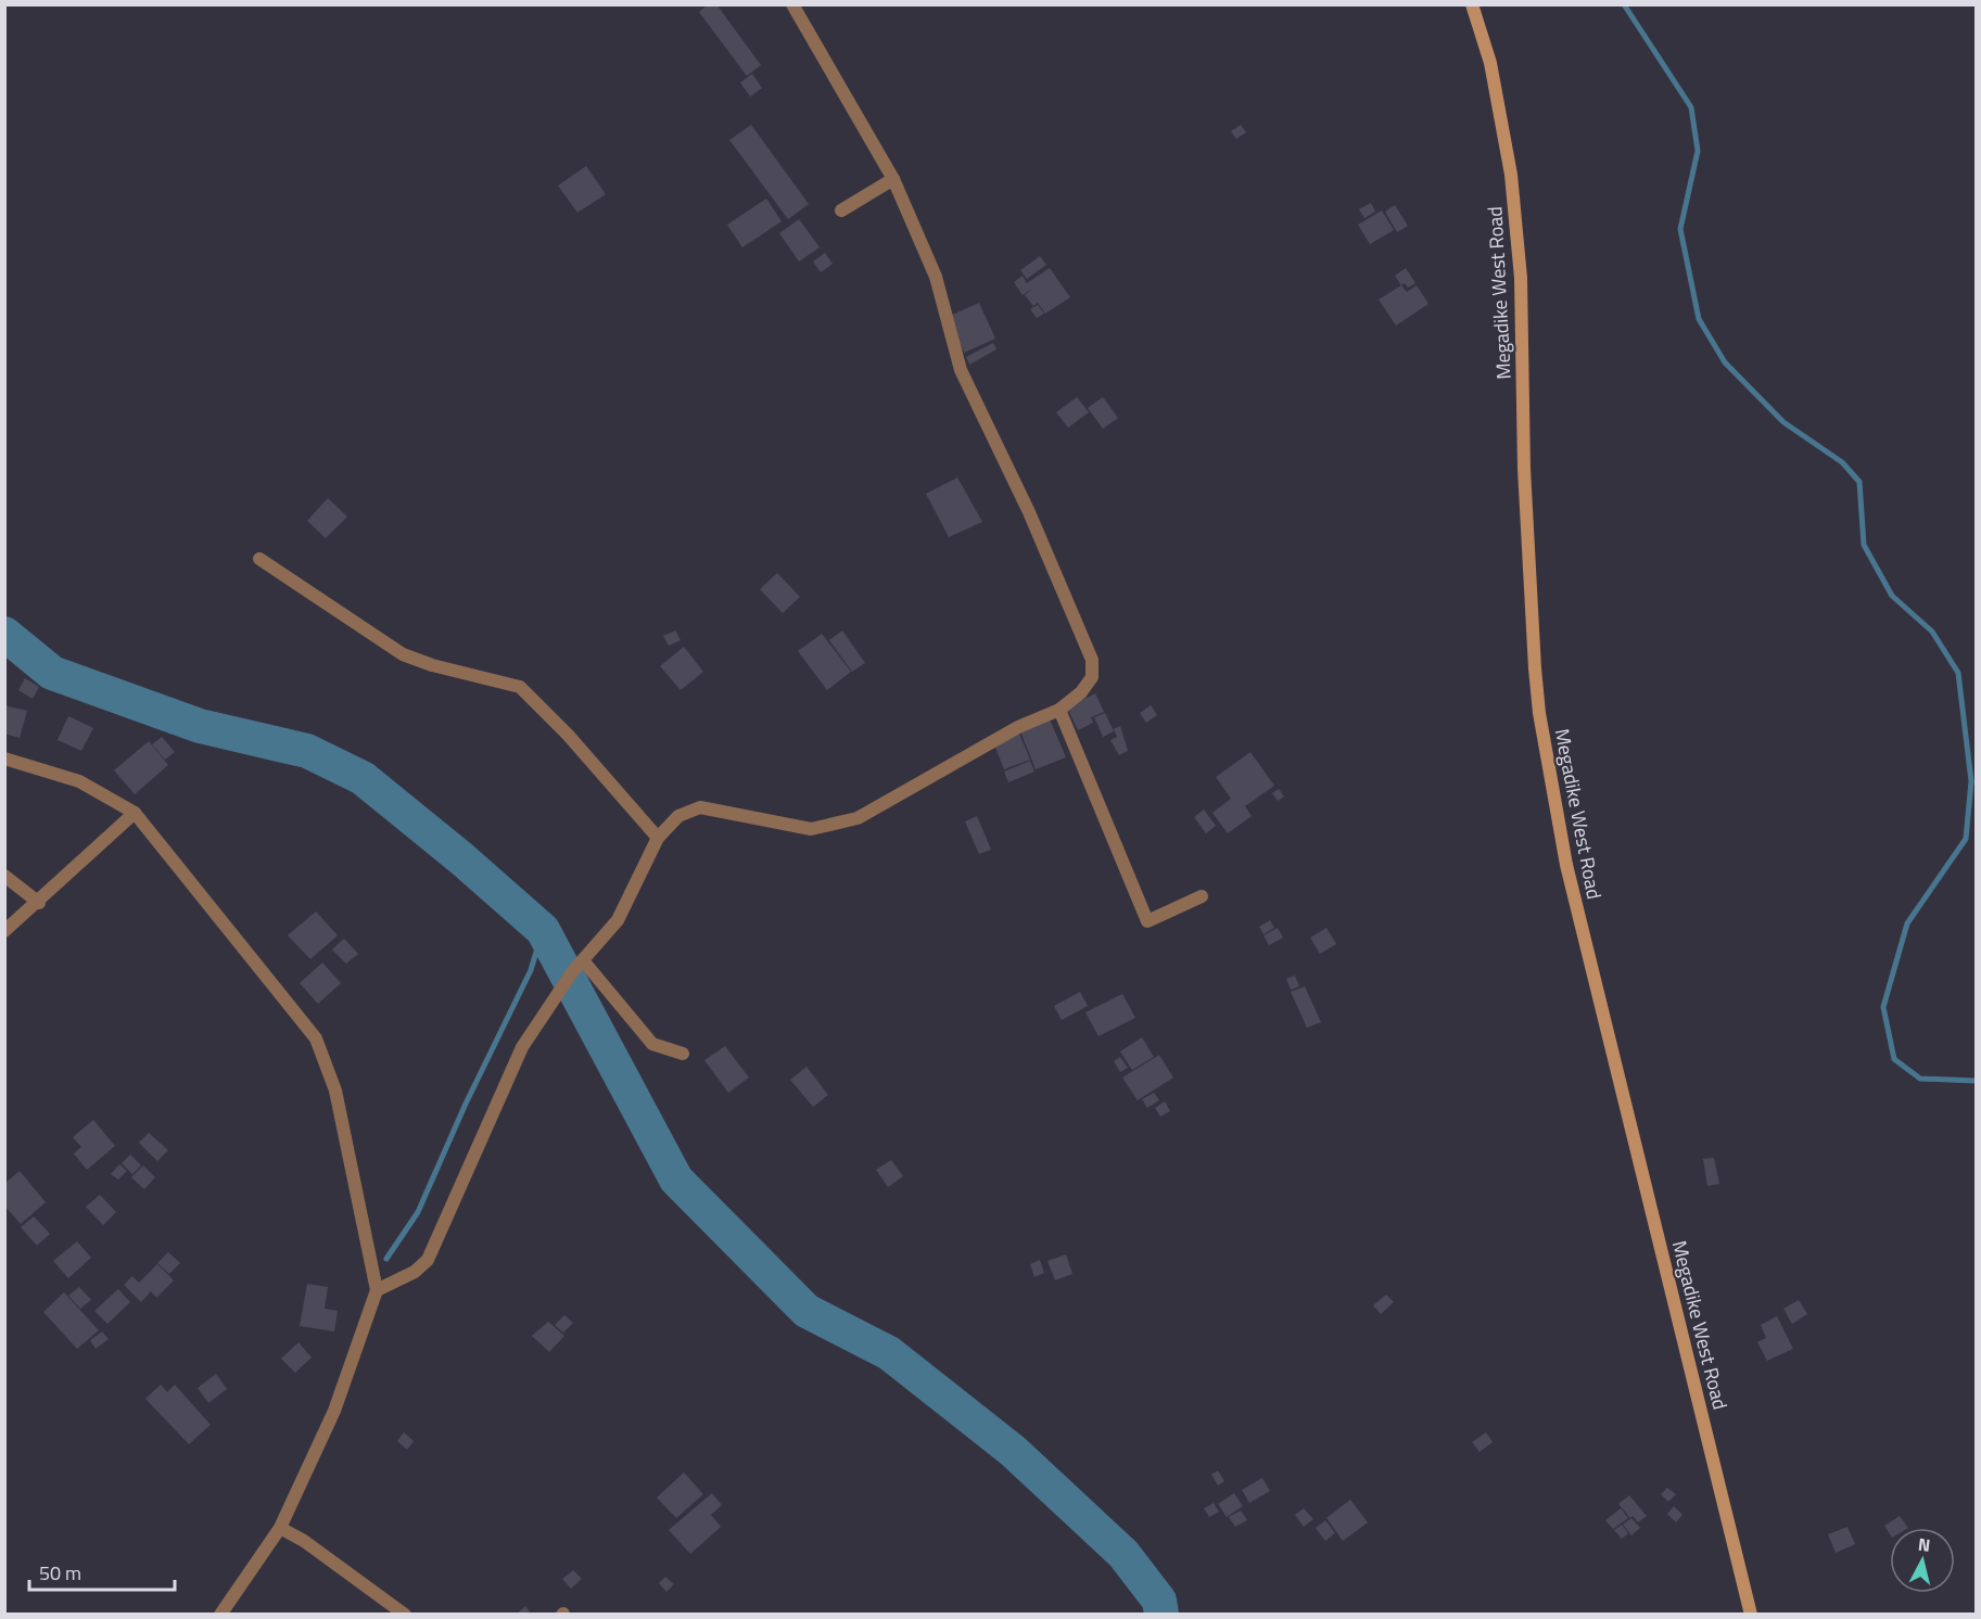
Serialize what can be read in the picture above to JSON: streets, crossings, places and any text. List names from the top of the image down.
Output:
{
  "streets": {
    "street": ["Megadike West Road"]
  },
  "scale_bar": "50 m",
  "north": "top"
}
